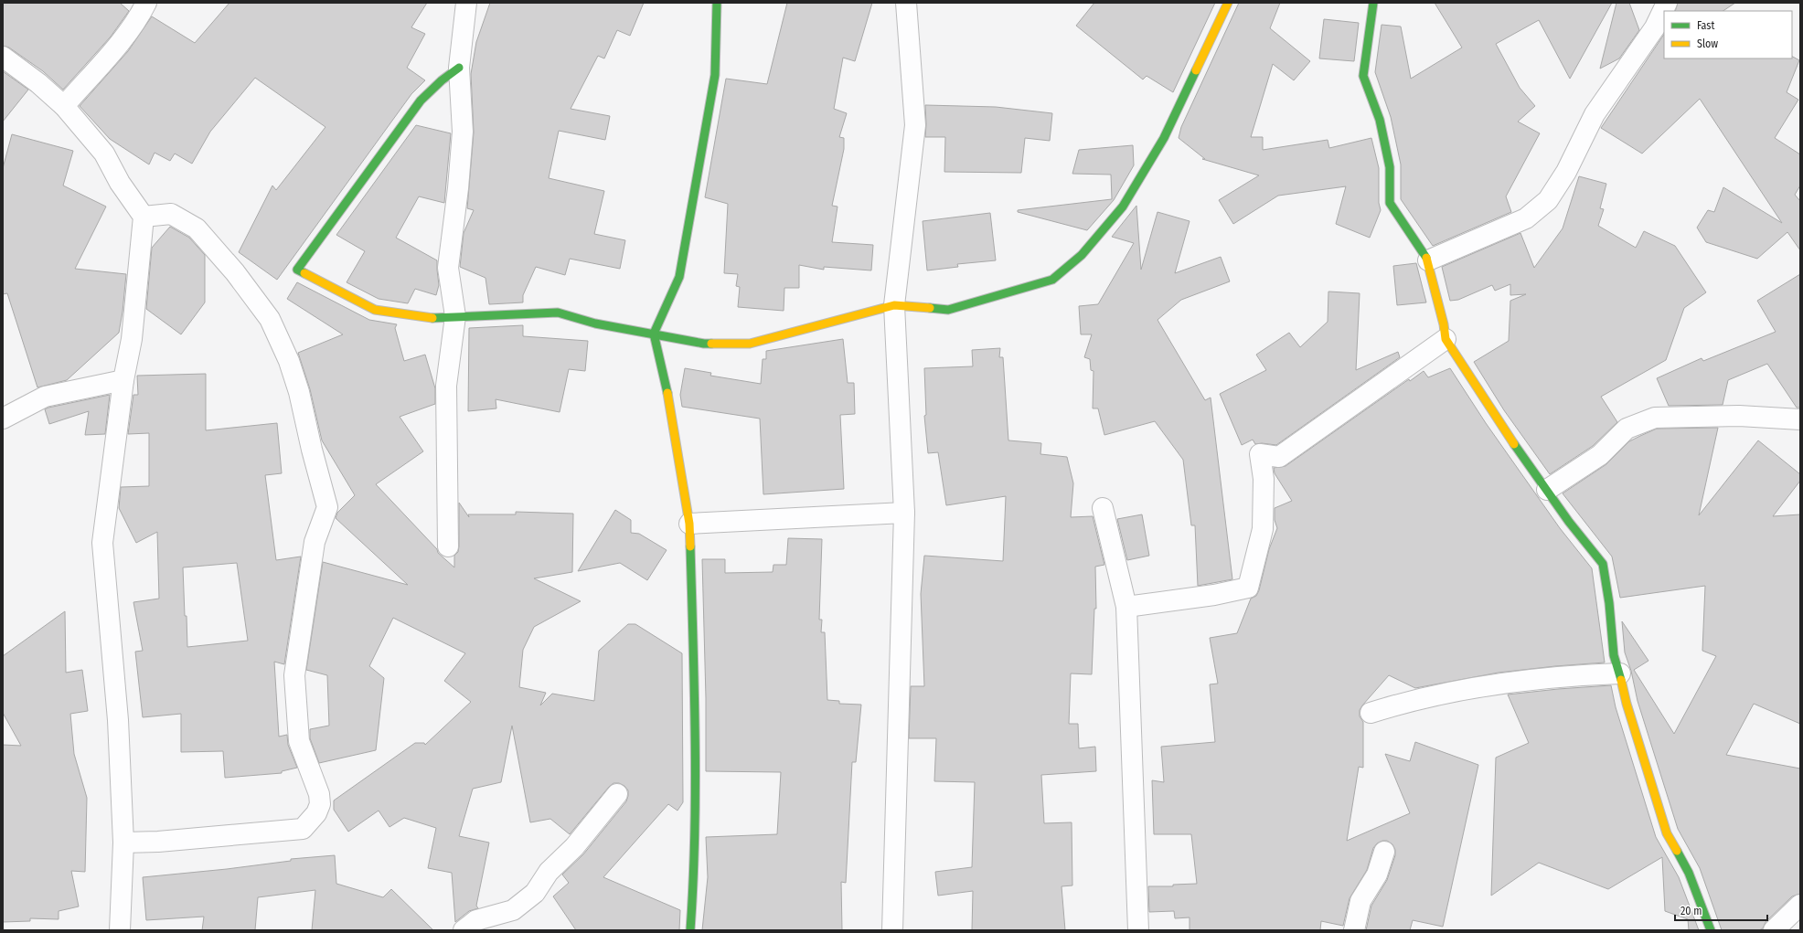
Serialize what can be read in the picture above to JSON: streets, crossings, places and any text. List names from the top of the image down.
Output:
{
  "legend": ["Fast", "Slow"],
  "scale_bar": "20 m"
}
